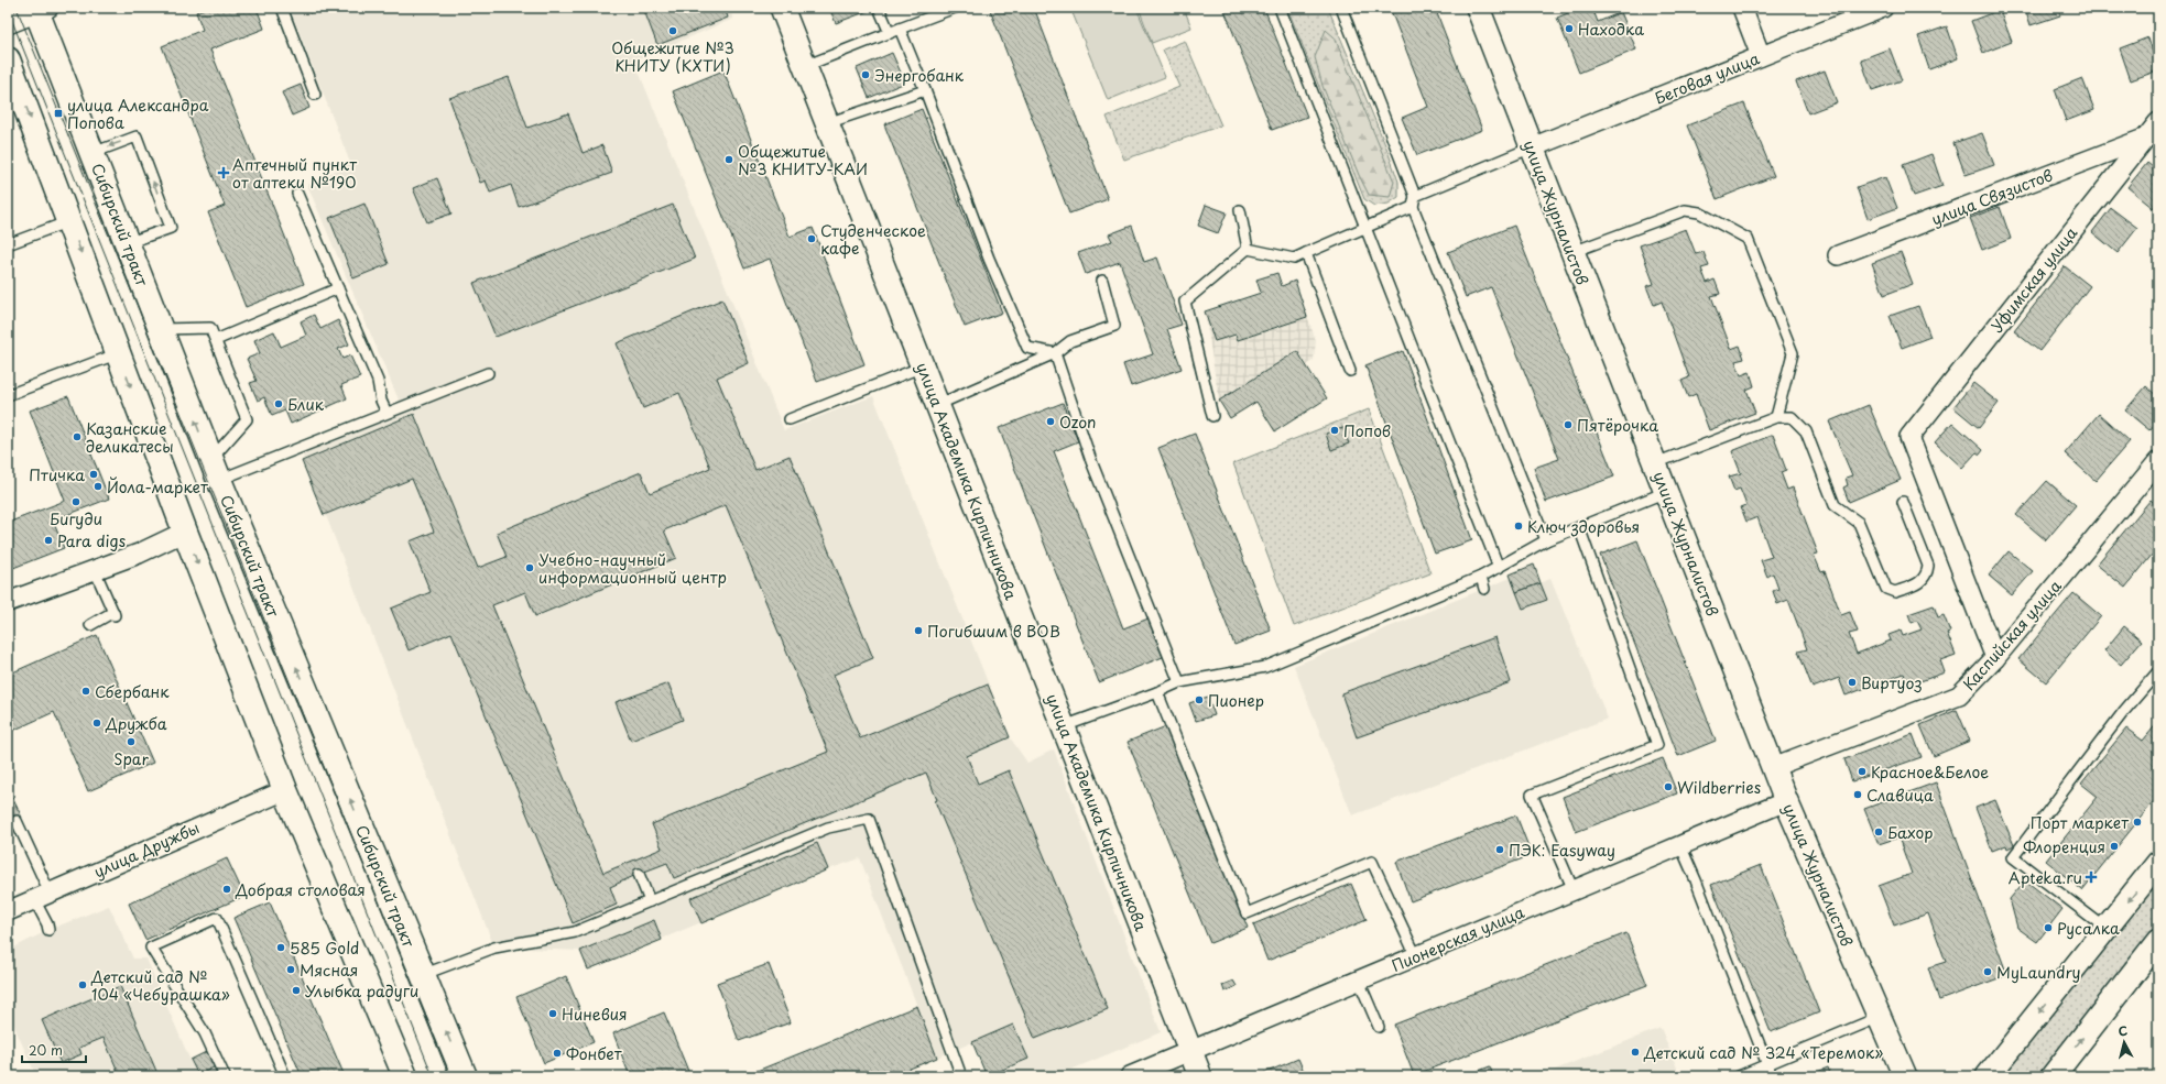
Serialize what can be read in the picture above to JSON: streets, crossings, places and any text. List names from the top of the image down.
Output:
{
  "streets": {
    "main road": ["Сибирский тракт"],
    "street": [
      "Беговая улица",
      "улица Связистов",
      "улица Журналистов",
      "Уфимская улица",
      "улица Академика Кирпичникова",
      "Каспийская улица",
      "улица Дружбы",
      "Пионерская улица"
    ]
  },
  "crossings": [
    ["Беговая улица", "улица Журналистов"],
    ["улица Связистов", "Уфимская улица"],
    ["улица Журналистов", "Каспийская улица"],
    ["улица Журналистов", "Пионерская улица"],
    ["Уфимская улица", "Каспийская улица"],
    ["улица Академика Кирпичникова", "Пионерская улица"]
  ],
  "places": {
    "other": [
      "Находка",
      "Общежитие №3 КНИТУ (КХТИ)",
      "Энергобанк",
      "Общежитие №3 КНИТУ-КАИ",
      "Студенческое кафе",
      "Блик",
      "Ozon",
      "Пятёрочка",
      "Попов",
      "Казанские деликатесы",
      "Птичка",
      "Йола-маркет",
      "Бигуди",
      "Ключ здоровья",
      "Para digs",
      "Учебно-научный информационный центр",
      "Погибшим в ВОВ",
      "Виртуоз",
      "Сбербанк",
      "Пионер",
      "Дружба",
      "Spar",
      "Красное&Белое",
      "Wildberries",
      "Славица",
      "Порт маркет",
      "Бахор",
      "Флоренция",
      "ПЭК: Easyway",
      "Добрая столовая",
      "Русалка",
      "585 Gold",
      "Мясная",
      "MyLaundry",
      "Детский сад № 104 «Чебурашка»",
      "Улыбка радуги",
      "Ниневия",
      "Детский сад № 324 «Теремок»",
      "Фонбет"
    ],
    "transit": ["улица Александра Попова"],
    "health": ["Аптечный пункт от аптеки №190", "Apteka.ru"]
  },
  "scale_bar": "20 m",
  "north": "top"
}
